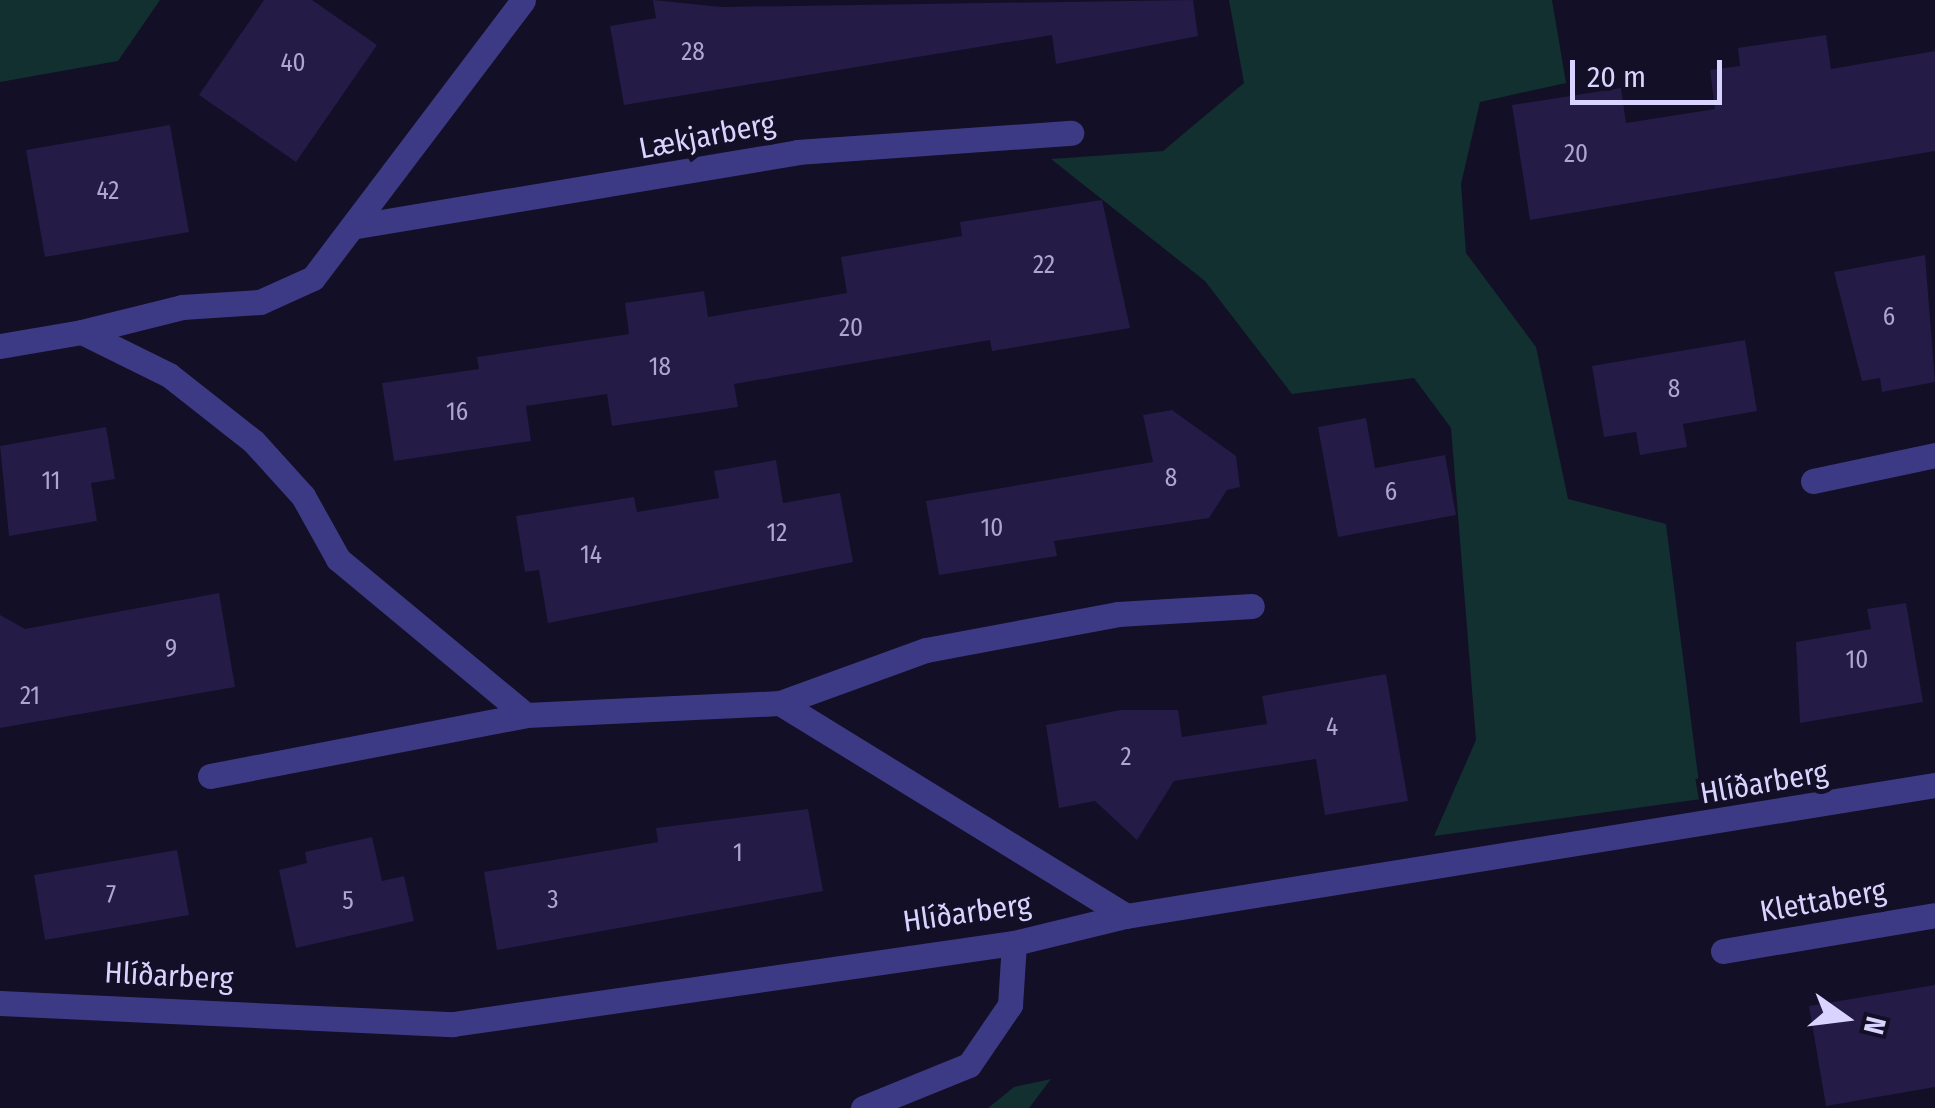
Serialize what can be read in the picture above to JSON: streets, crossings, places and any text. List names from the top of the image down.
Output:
{
  "streets": {
    "street": ["Lækjarberg", "Hlíðarberg", "Klettaberg"]
  },
  "house_numbers": [
    "28",
    "40",
    "20",
    "42",
    "22",
    "6",
    "20",
    "18",
    "8",
    "16",
    "8",
    "11",
    "6",
    "10",
    "12",
    "14",
    "9",
    "10",
    "21",
    "4",
    "2",
    "1",
    "7",
    "3",
    "5"
  ],
  "scale_bar": "20 m",
  "north": "right"
}
